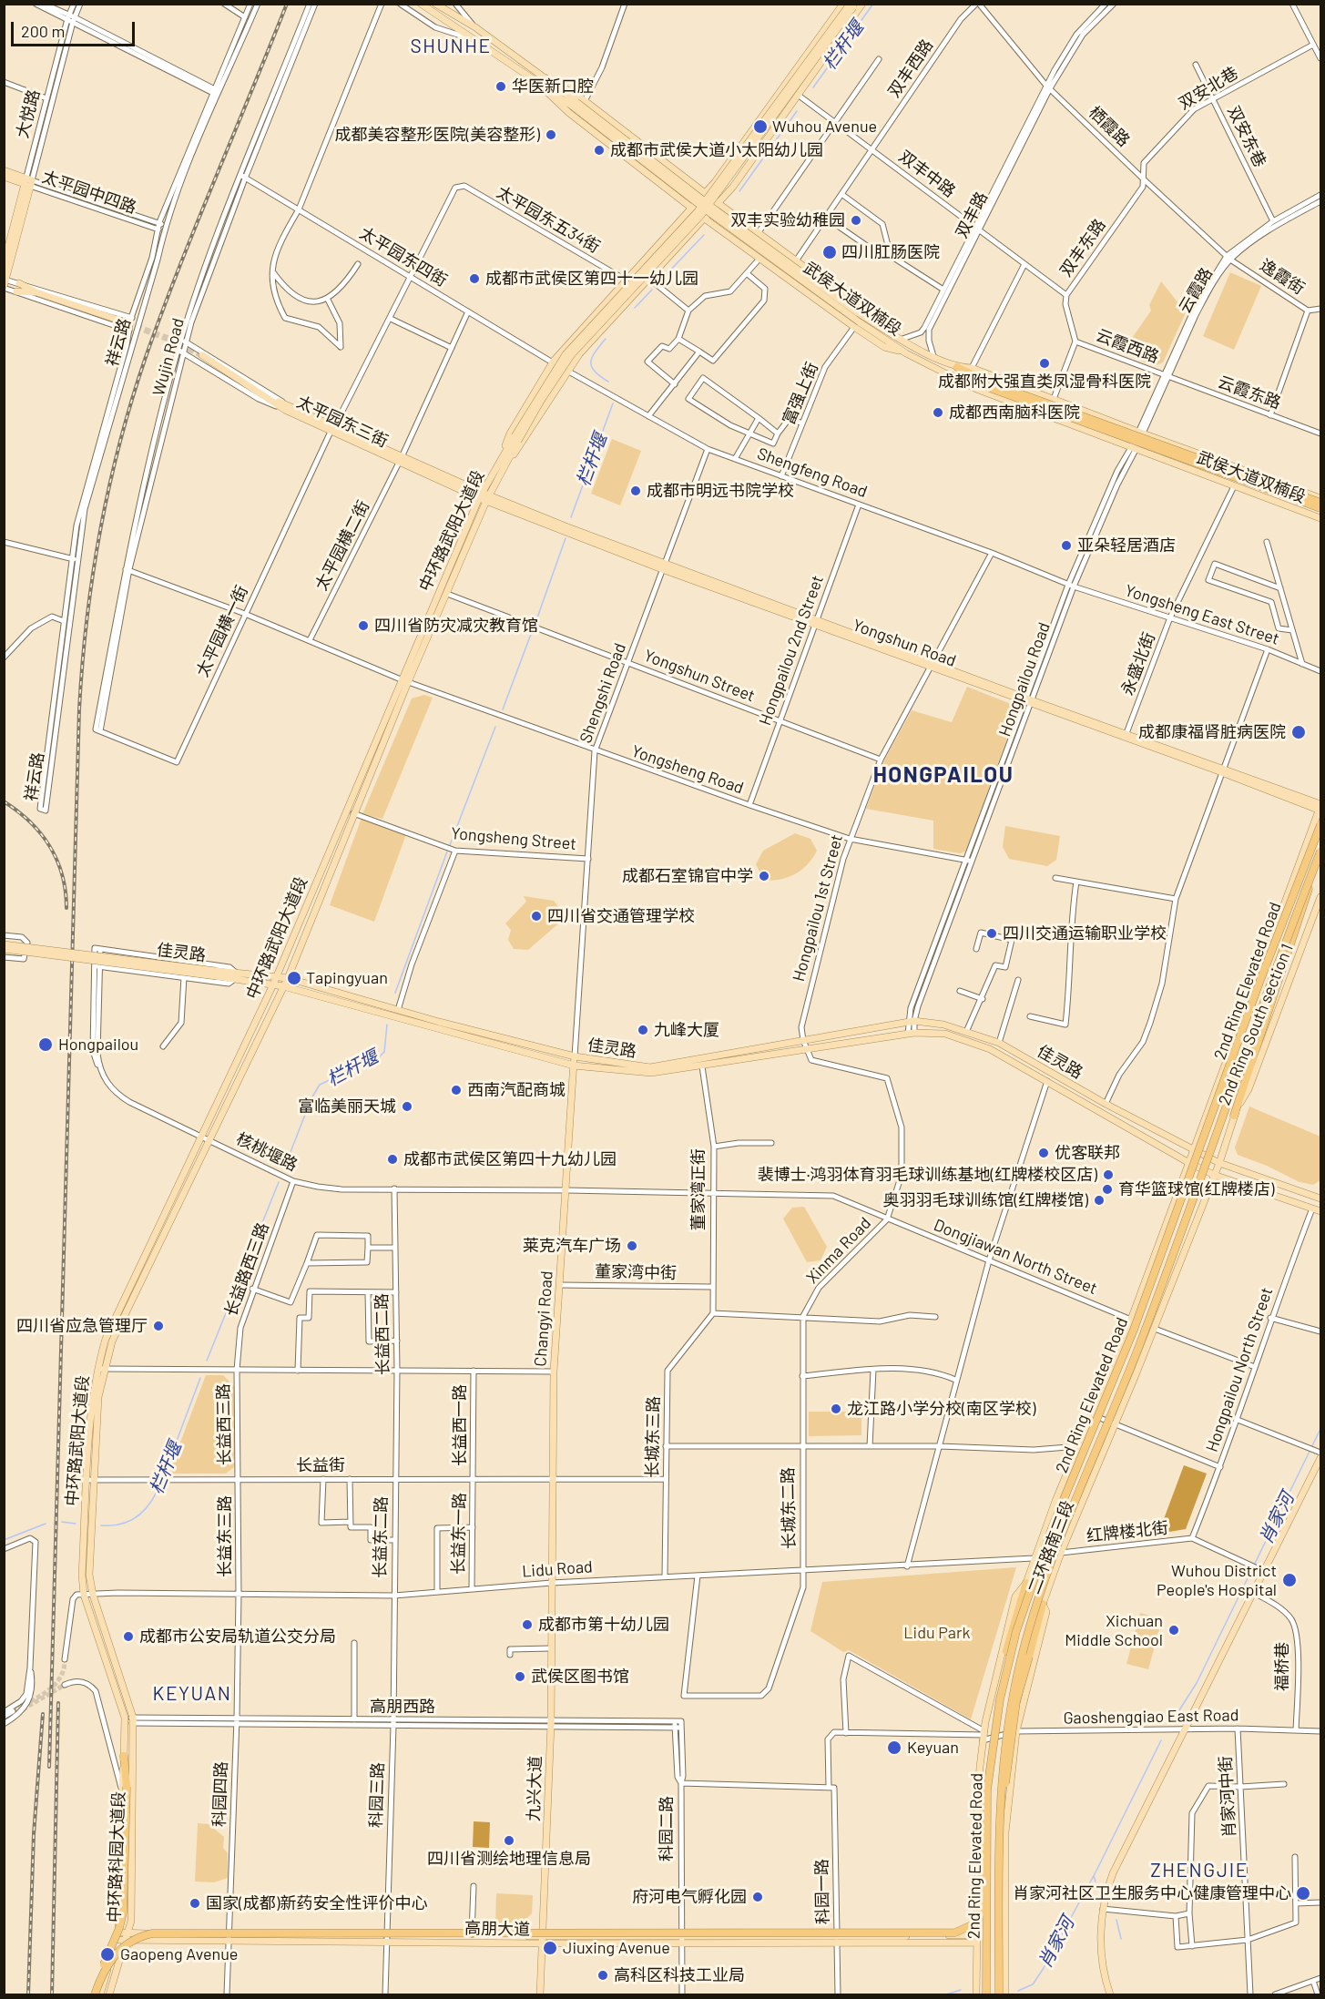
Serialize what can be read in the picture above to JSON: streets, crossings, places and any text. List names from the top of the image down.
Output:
{
  "streets": {
    "highway": ["2nd Ring Elevated Road"],
    "main road": [
      "大悦路",
      "太平园中四路",
      "武侯大道双楠段",
      "太平园东三街",
      "中环路武阳大道段",
      "Yongshun Road",
      "佳灵路",
      "2nd Ring South section 1",
      "Changyi Road",
      "二环路南三段",
      "九兴大道",
      "中环路科园大道段",
      "高朋大道"
    ],
    "street": [
      "双丰西路",
      "双安北巷",
      "栖霞路",
      "双安东巷",
      "双丰中路",
      "双丰路",
      "太平园东五34街",
      "双丰东路",
      "太平园东四街",
      "逸霞街",
      "云霞路",
      "祥云路",
      "云霞西路",
      "Wujin Road",
      "云霞东路",
      "富强上街",
      "Shengfeng Road",
      "太平园横二街",
      "Yongsheng East Street",
      "太平园横一街",
      "Hongpailou 2nd Street",
      "永盛北街",
      "Yongshun Street",
      "Hongpailou Road",
      "Shengshi Road",
      "Yongsheng Road",
      "Yongsheng Street",
      "Hongpailou 1st Street",
      "核桃堰路",
      "董家湾正街",
      "Xinma Road",
      "Dongjiawan North Street",
      "长益路西三路",
      "董家湾中街",
      "长益西二路",
      "Hongpailou North Street",
      "长益西三路",
      "长益西一路",
      "长城东三路",
      "长益街",
      "长城东二路",
      "红牌楼北街",
      "长益东一路",
      "长益东三路",
      "长益东二路",
      "Lidu Road",
      "福桥巷",
      "高朋西路",
      "Gaoshengqiao East Road",
      "科园四路",
      "科园三路",
      "肖家河中街",
      "科园二路",
      "科园一路"
    ]
  },
  "crossings": [
    ["双丰西路", "栖霞路"],
    ["双丰西路", "双丰中路"],
    ["双安北巷", "栖霞路"],
    ["双安北巷", "双安东巷"],
    ["双安北巷", "双丰东路"],
    ["大悦路", "太平园中四路"],
    ["栖霞路", "双丰路"],
    ["栖霞路", "双丰东路"],
    ["栖霞路", "逸霞街"],
    ["栖霞路", "云霞路"],
    ["双丰中路", "双丰路"],
    ["双丰中路", "双丰东路"],
    ["太平园中四路", "祥云路"],
    ["双丰路", "武侯大道双楠段"],
    ["太平园东五34街", "太平园横一街"],
    ["双丰东路", "云霞西路"],
    ["太平园东四街", "Wujin Road"],
    ["太平园东四街", "Shengfeng Road"],
    ["太平园东四街", "太平园横二街"],
    ["太平园东四街", "太平园横一街"],
    ["逸霞街", "云霞路"],
    ["云霞路", "武侯大道双楠段"],
    ["云霞路", "云霞西路"],
    ["云霞路", "云霞东路"],
    ["云霞路", "Hongpailou Road"],
    ["武侯大道双楠段", "富强上街"],
    ["武侯大道双楠段", "永盛北街"],
    ["武侯大道双楠段", "Hongpailou Road"],
    ["云霞西路", "云霞东路"],
    ["Wujin Road", "太平园横一街"],
    ["Wujin Road", "Yongsheng Road"],
    ["富强上街", "Shengfeng Road"],
    ["太平园东三街", "中环路武阳大道段"],
    ["太平园东三街", "太平园横二街"],
    ["太平园东三街", "太平园横一街"],
    ["太平园东三街", "Yongshun Road"],
    ["Shengfeng Road", "Yongsheng East Street"],
    ["Shengfeng Road", "Hongpailou 2nd Street"],
    ["Shengfeng Road", "Hongpailou Road"],
    ["Shengfeng Road", "Shengshi Road"],
    ["Shengfeng Road", "Hongpailou 1st Street"],
    ["中环路武阳大道段", "Yongshun Road"],
    ["中环路武阳大道段", "Yongshun Street"],
    ["中环路武阳大道段", "Yongsheng Road"],
    ["中环路武阳大道段", "Yongsheng Street"],
    ["中环路武阳大道段", "佳灵路"],
    ["中环路武阳大道段", "核桃堰路"],
    ["中环路武阳大道段", "长益街"],
    ["中环路武阳大道段", "Lidu Road"],
    ["中环路武阳大道段", "高朋西路"],
    ["中环路武阳大道段", "中环路科园大道段"],
    ["太平园横二街", "Yongsheng Road"],
    ["Yongsheng East Street", "永盛北街"],
    ["Yongsheng East Street", "Hongpailou Road"],
    ["太平园横一街", "Yongsheng Road"],
    ["Yongshun Road", "Hongpailou 2nd Street"],
    ["Yongshun Road", "Hongpailou Road"],
    ["Yongshun Road", "Shengshi Road"],
    ["Yongshun Road", "Hongpailou 1st Street"],
    ["Yongshun Road", "2nd Ring South section 1"],
    ["Hongpailou 2nd Street", "Yongshun Street"],
    ["Hongpailou 2nd Street", "Yongsheng Road"],
    ["Yongshun Street", "Shengshi Road"],
    ["Yongshun Street", "Hongpailou 1st Street"],
    ["Hongpailou Road", "Yongsheng Road"],
    ["Hongpailou Road", "佳灵路"],
    ["Shengshi Road", "Yongsheng Road"],
    ["Shengshi Road", "Yongsheng Street"],
    ["Shengshi Road", "佳灵路"],
    ["Shengshi Road", "Changyi Road"],
    ["Yongsheng Road", "Hongpailou 1st Street"],
    ["Hongpailou 1st Street", "佳灵路"],
    ["Hongpailou 1st Street", "Xinma Road"],
    ["佳灵路", "2nd Ring South section 1"],
    ["佳灵路", "董家湾正街"],
    ["佳灵路", "Xinma Road"],
    ["佳灵路", "Changyi Road"],
    ["佳灵路", "Hongpailou North Street"],
    ["佳灵路", "二环路南三段"],
    ["2nd Ring South section 1", "二环路南三段"],
    ["核桃堰路", "Dongjiawan North Street"],
    ["核桃堰路", "长益路西三路"],
    ["核桃堰路", "Changyi Road"],
    ["核桃堰路", "长益西二路"],
    ["董家湾正街", "Dongjiawan North Street"],
    ["董家湾正街", "董家湾中街"],
    ["董家湾正街", "长城东三路"],
    ["Xinma Road", "Dongjiawan North Street"],
    ["Xinma Road", "长城东二路"],
    ["Dongjiawan North Street", "Changyi Road"],
    ["Dongjiawan North Street", "二环路南三段"],
    ["长益路西三路", "长益西三路"],
    ["董家湾中街", "Changyi Road"],
    ["Changyi Road", "长益街"],
    ["Changyi Road", "Lidu Road"],
    ["Changyi Road", "九兴大道"],
    ["长益西二路", "长益街"],
    ["长益西二路", "长益东二路"],
    ["Hongpailou North Street", "红牌楼北街"],
    ["长益西三路", "长益街"],
    ["长益西三路", "长益东三路"],
    ["长益西一路", "长益街"],
    ["长益西一路", "长益东一路"],
    ["长城东三路", "长益街"],
    ["长城东三路", "Lidu Road"],
    ["长益街", "长益东一路"],
    ["长益街", "长益东三路"],
    ["长益街", "长益东二路"],
    ["长城东二路", "Lidu Road"],
    ["红牌楼北街", "二环路南三段"],
    ["红牌楼北街", "Lidu Road"],
    ["长益东一路", "Lidu Road"],
    ["长益东三路", "Lidu Road"],
    ["长益东三路", "科园四路"],
    ["长益东二路", "Lidu Road"],
    ["长益东二路", "科园三路"],
    ["二环路南三段", "Lidu Road"],
    ["二环路南三段", "Gaoshengqiao East Road"],
    ["二环路南三段", "高朋大道"],
    ["Lidu Road", "九兴大道"],
    ["Lidu Road", "科园四路"],
    ["Lidu Road", "科园三路"],
    ["福桥巷", "Gaoshengqiao East Road"],
    ["高朋西路", "九兴大道"],
    ["高朋西路", "科园四路"],
    ["高朋西路", "科园三路"],
    ["高朋西路", "中环路科园大道段"],
    ["Gaoshengqiao East Road", "肖家河中街"],
    ["Gaoshengqiao East Road", "科园一路"],
    ["九兴大道", "高朋大道"],
    ["科园四路", "高朋大道"],
    ["科园三路", "高朋大道"],
    ["科园二路", "科园一路"],
    ["科园二路", "高朋大道"],
    ["中环路科园大道段", "高朋大道"],
    ["科园一路", "高朋大道"]
  ],
  "districts": [
    "SHUNHE",
    "HONGPAILOU",
    "KEYUAN",
    "ZHENGJIE"
  ],
  "water": ["栏杆堰", "肖家河"],
  "parks": ["Lidu Park"],
  "places": [
    "华医新口腔",
    "Wuhou Avenue",
    "成都美容整形医院(美容整形)",
    "成都市武侯大道小太阳幼儿园",
    "双丰实验幼稚园",
    "四川肛肠医院",
    "成都市武侯区第四十一幼儿园",
    "成都附大强直类凤湿骨科医院",
    "成都西南脑科医院",
    "成都市明远书院学校",
    "亚朵轻居酒店",
    "四川省防灾减灾教育馆",
    "成都康福肾脏病医院",
    "成都石室锦官中学",
    "四川省交通管理学校",
    "四川交通运输职业学校",
    "Tapingyuan",
    "九峰大厦",
    "Hongpailou",
    "西南汽配商城",
    "富临美丽天城",
    "优客联邦",
    "成都市武侯区第四十九幼儿园",
    "裴博士·鸿羽体育羽毛球训练基地(红牌楼校区店)",
    "育华篮球馆(红牌楼店)",
    "奥羽羽毛球训练馆(红牌楼馆)",
    "莱克汽车广场",
    "四川省应急管理厅",
    "龙江路小学分校(南区学校)",
    "Wuhou District People's Hospital",
    "成都市第十幼儿园",
    "Xichuan Middle School",
    "成都市公安局轨道公交分局",
    "武侯区图书馆",
    "Keyuan",
    "四川省测绘地理信息局",
    "肖家河社区卫生服务中心健康管理中心",
    "府河电气孵化园",
    "国家(成都)新药安全性评价中心",
    "Jiuxing Avenue",
    "Gaopeng Avenue",
    "高科区科技工业局"
  ],
  "scale_bar": "200 m"
}
